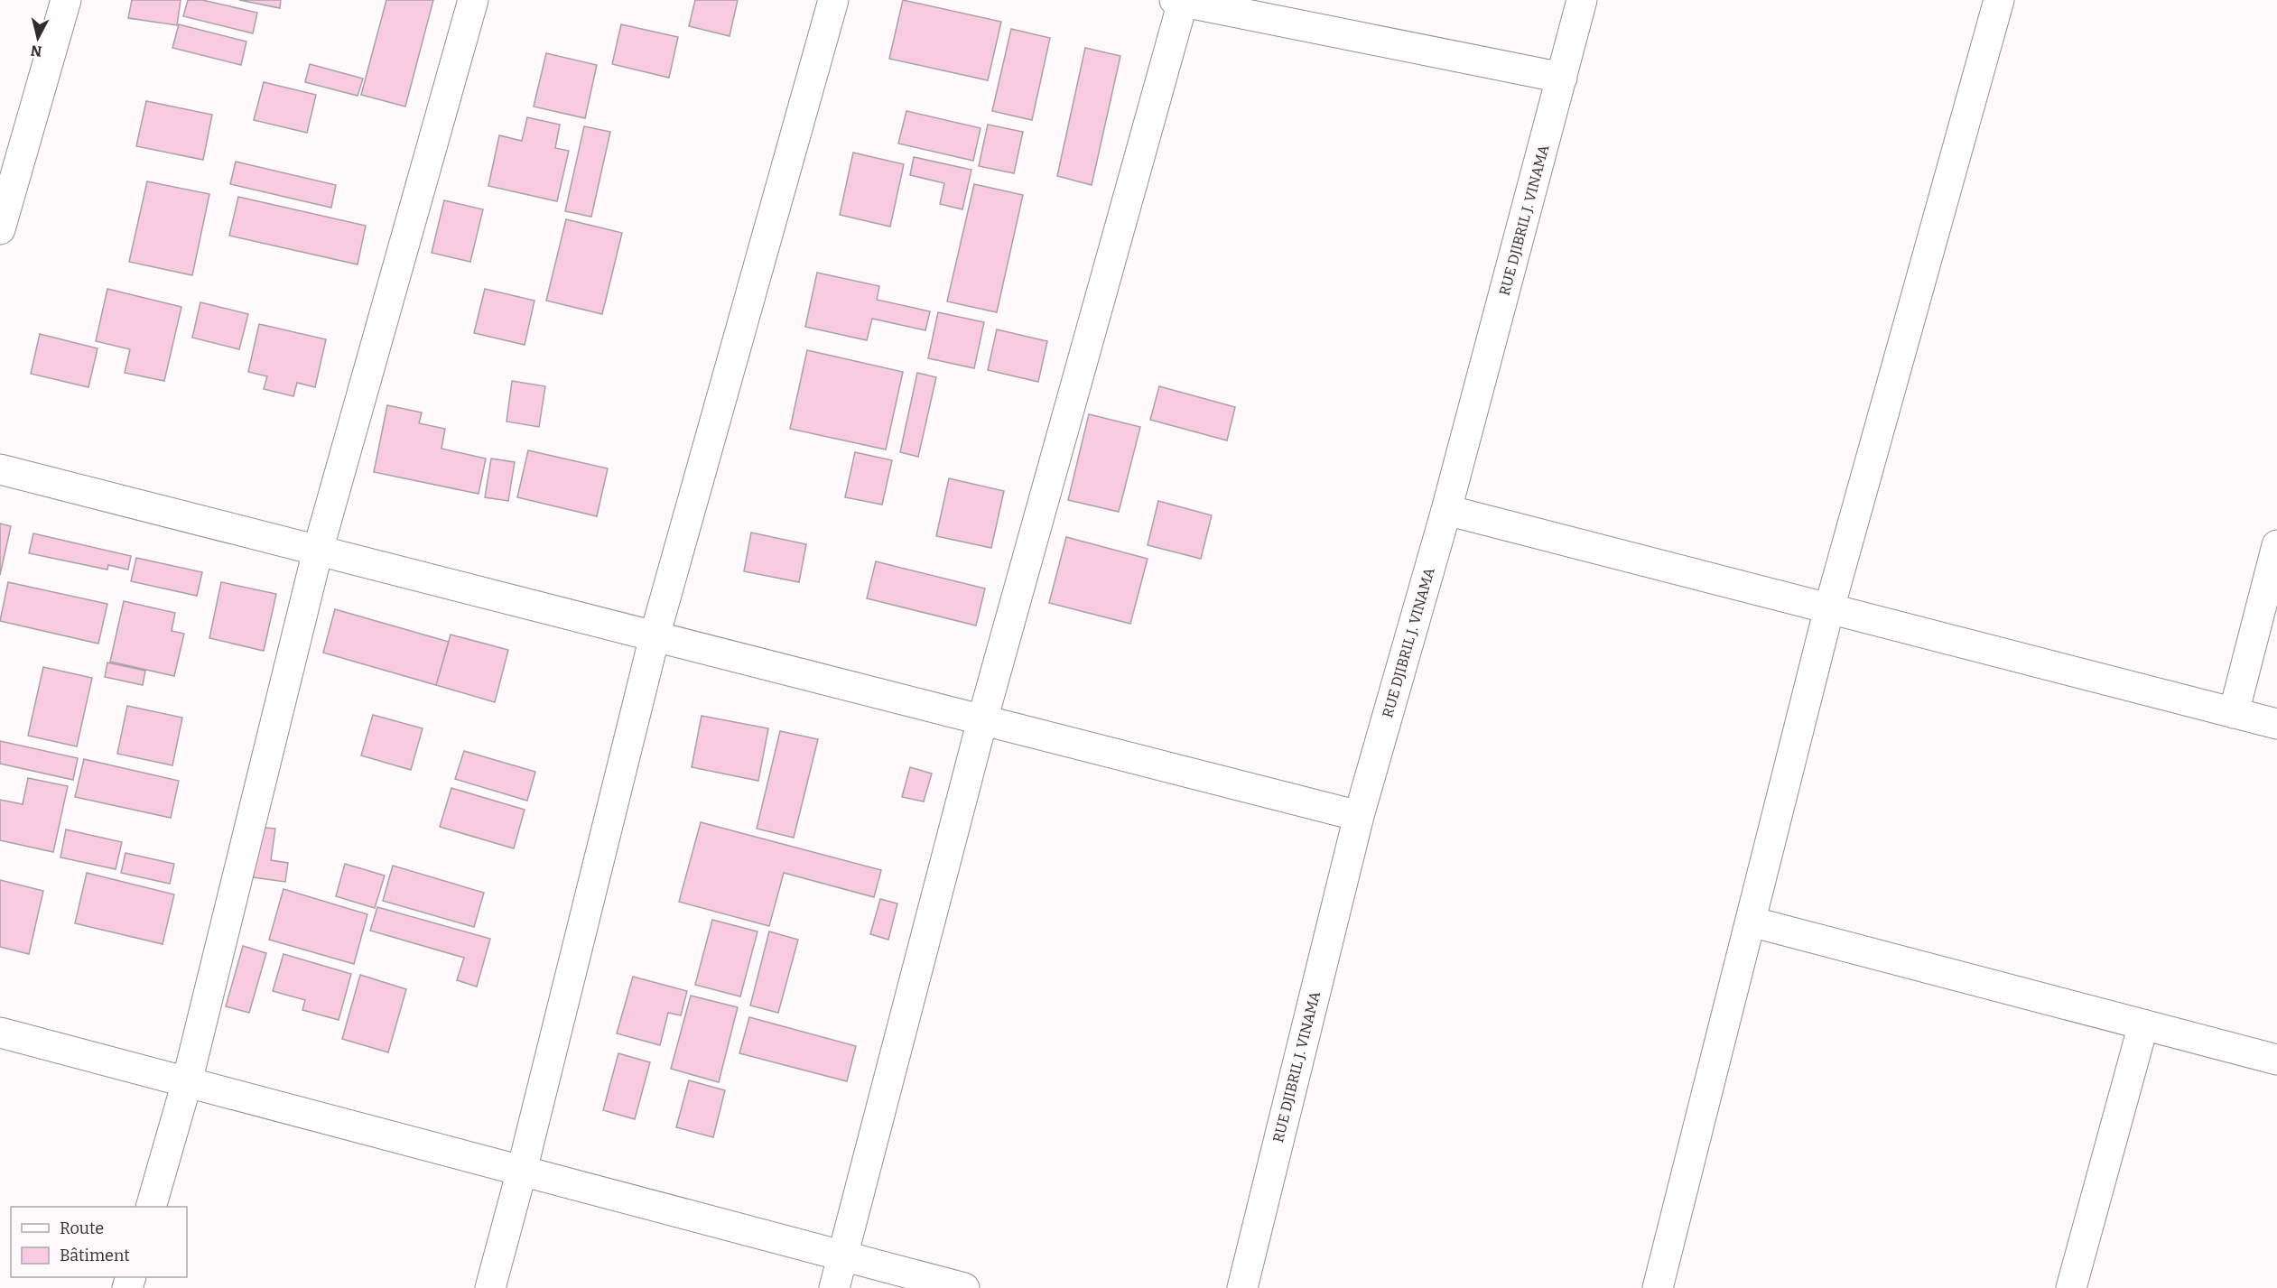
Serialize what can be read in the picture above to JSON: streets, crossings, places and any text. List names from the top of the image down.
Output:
{
  "streets": {
    "street": ["RUE DJIBRIL J. VINAMA"]
  },
  "legend": ["Route", "Bâtiment"],
  "north": "bottom"
}
